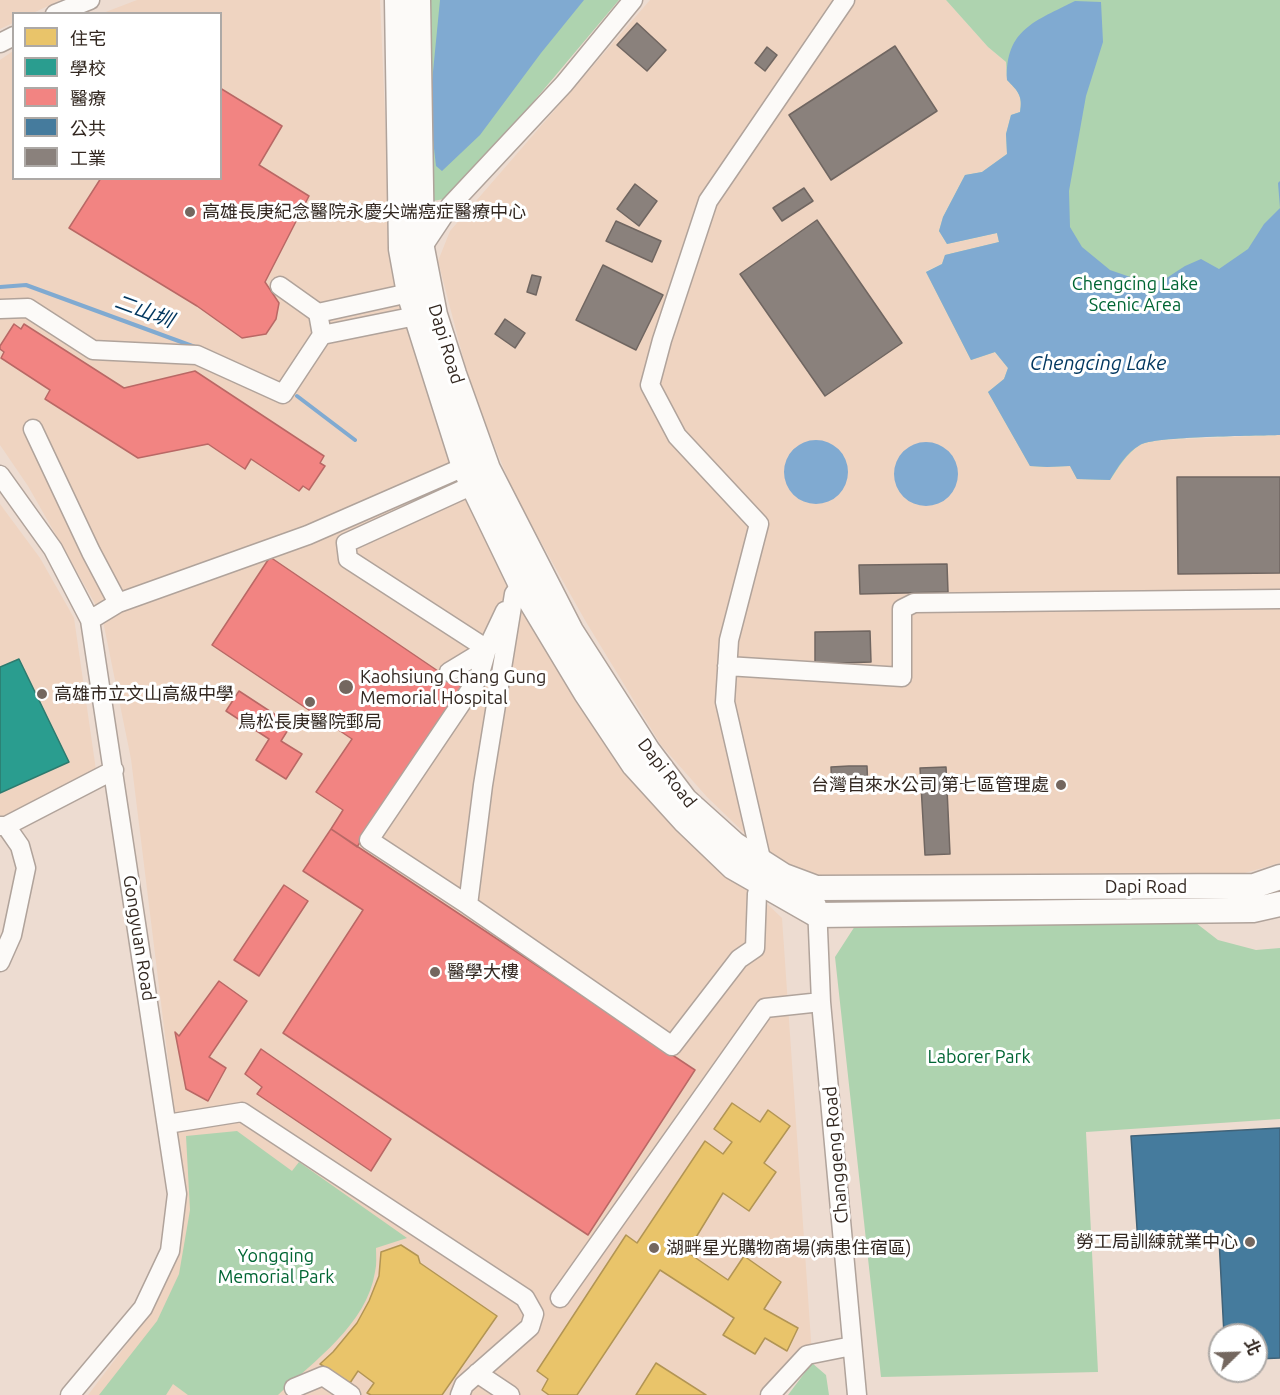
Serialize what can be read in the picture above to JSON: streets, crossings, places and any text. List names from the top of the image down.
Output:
{
  "streets": {
    "main road": ["Dapi Road"],
    "street": ["Gongyuan Road", "Changgeng Road"]
  },
  "crossings": [
    ["Dapi Road", "Changgeng Road"]
  ],
  "water": ["二山圳", "Chengcing Lake"],
  "parks": ["Chengcing Lake Scenic Area", "Laborer Park", "Yongqing Memorial Park"],
  "places": [
    "高雄長庚紀念醫院永慶尖端癌症醫療中心",
    "Kaohsiung Chang Gung Memorial Hospital",
    "高雄市立文山高級中學",
    "鳥松長庚醫院郵局",
    "台灣自來水公司 第七區管理處",
    "醫學大樓",
    "勞工局訓練就業中心",
    "湖畔星光購物商場(病患住宿區)"
  ],
  "legend": [
    "住宅",
    "學校",
    "醫療",
    "公共",
    "工業"
  ],
  "north": "top right"
}
